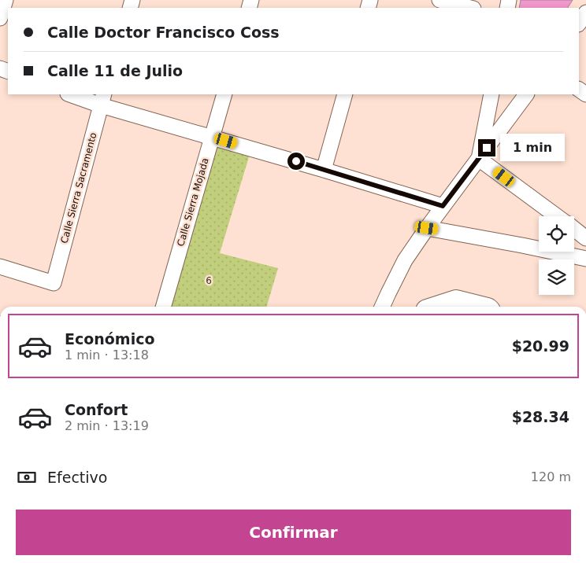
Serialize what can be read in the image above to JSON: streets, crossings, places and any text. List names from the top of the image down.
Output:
{
  "streets": {
    "street": ["Calle Sierra Sacramento", "Calle Sierra Mojada"]
  },
  "parks": ["6"],
  "page": {
    "banner": ["Calle Doctor Francisco Coss", "Calle 11 de Julio"],
    "bubble": "1 min",
    "list": [
      {
        "name": "Económico",
        "note": "1 min · 13:18",
        "value": "$20.99"
      },
      {
        "name": "Confort",
        "note": "2 min · 13:19",
        "value": "$28.34"
      }
    ],
    "pay": ["Efectivo", "120 m"],
    "buttons": "Confirmar"
  }
}
